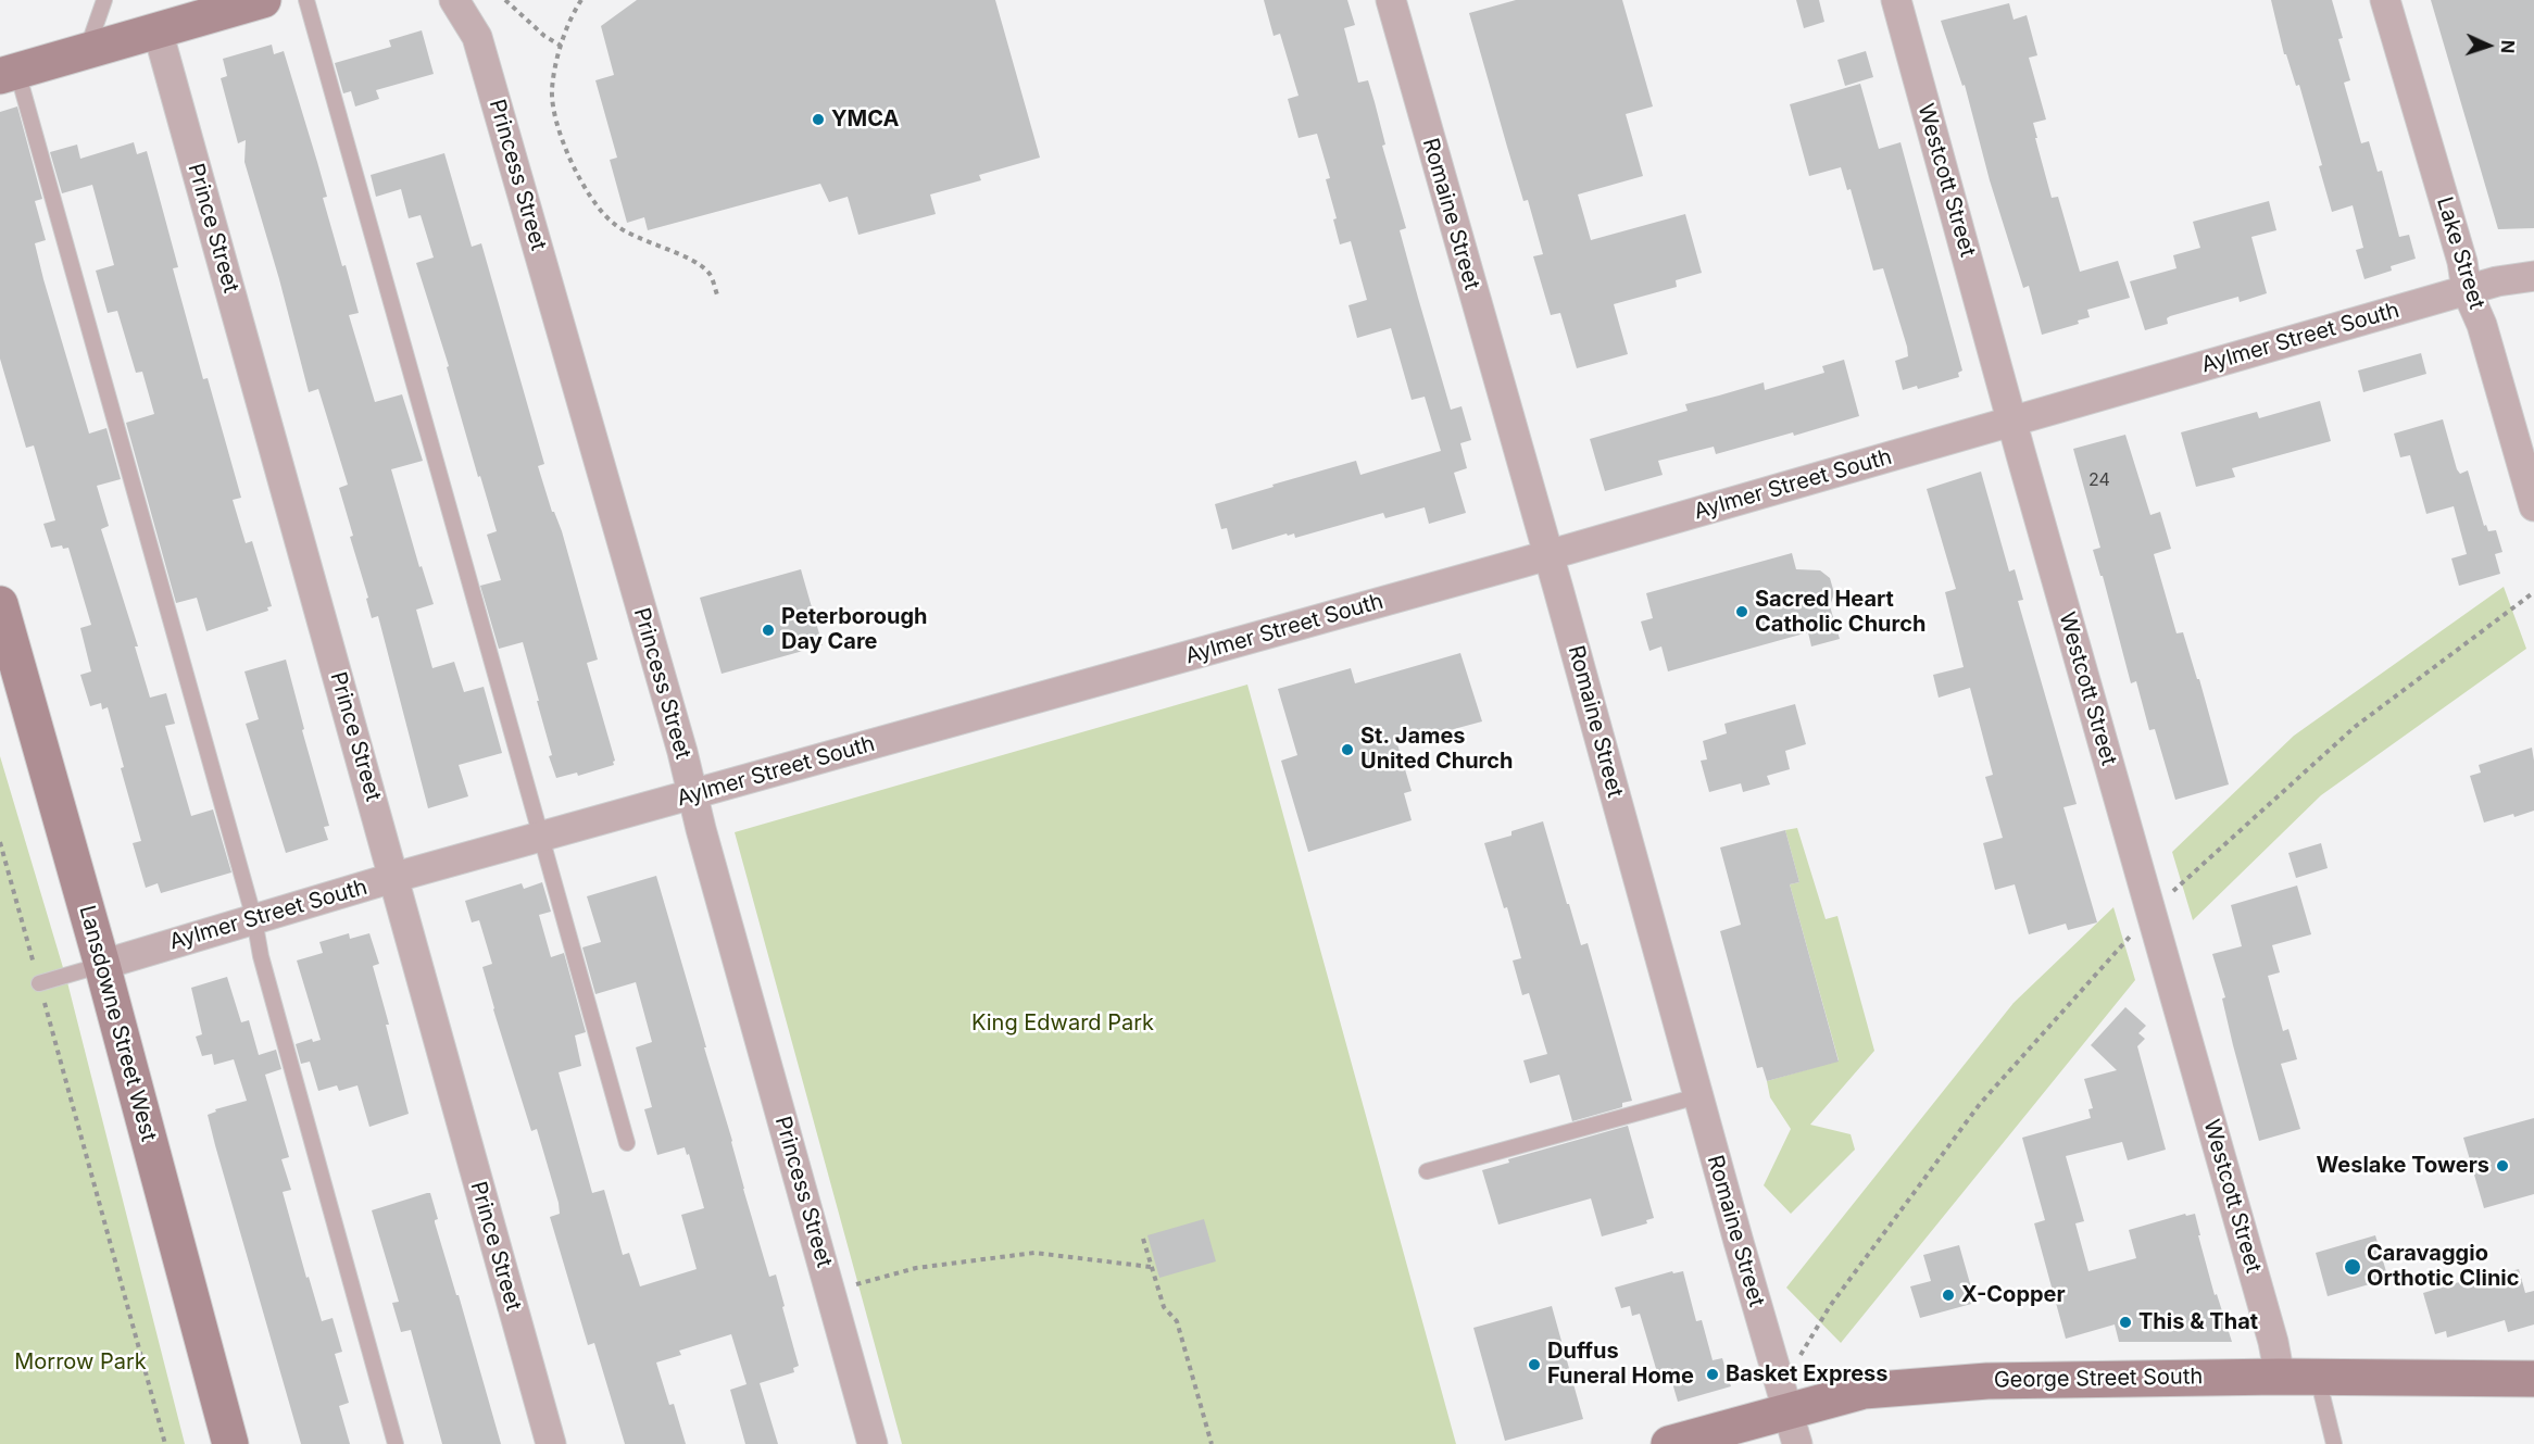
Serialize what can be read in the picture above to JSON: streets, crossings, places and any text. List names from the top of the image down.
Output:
{
  "streets": {
    "main road": ["Lansdowne Street West", "George Street South"],
    "street": [
      "Princess Street",
      "Westcott Street",
      "Romaine Street",
      "Prince Street",
      "Lake Street",
      "Aylmer Street South"
    ]
  },
  "crossings": [
    ["Princess Street", "Aylmer Street South"],
    ["Westcott Street", "Aylmer Street South"],
    ["Westcott Street", "George Street South"],
    ["Romaine Street", "Aylmer Street South"],
    ["Romaine Street", "George Street South"],
    ["Prince Street", "Aylmer Street South"],
    ["Lake Street", "Aylmer Street South"],
    ["Aylmer Street South", "Lansdowne Street West"]
  ],
  "parks": ["King Edward Park", "Morrow Park"],
  "places": [
    "YMCA",
    "Sacred Heart Catholic Church",
    "Peterborough Day Care",
    "St. James United Church",
    "Weslake Towers",
    "Caravaggio Orthotic Clinic",
    "X-Copper",
    "This & That",
    "Duffus Funeral Home",
    "Basket Express"
  ],
  "house_numbers": ["24"],
  "north": "right"
}
